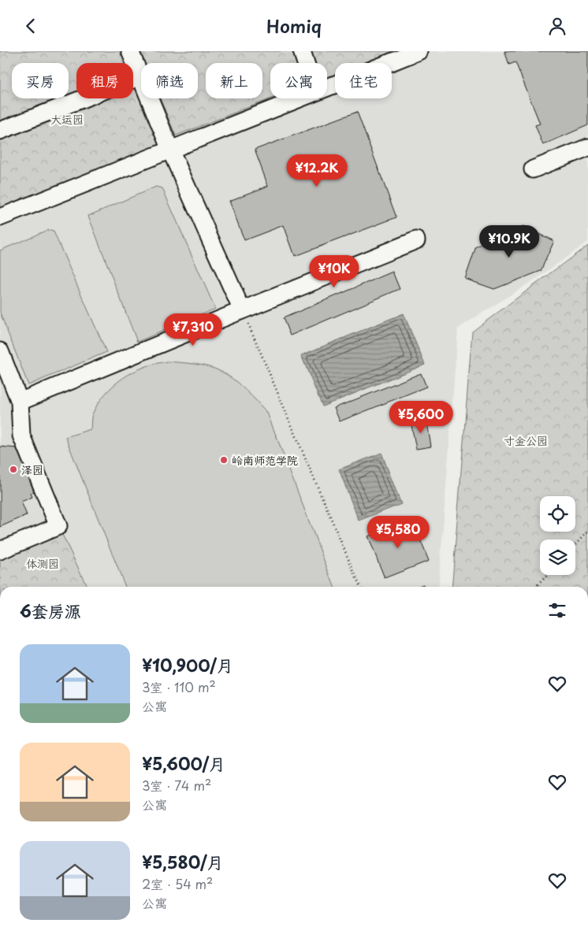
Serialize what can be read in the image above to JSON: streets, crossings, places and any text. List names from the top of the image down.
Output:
{
  "parks": ["大运园", "寸金公园", "体测园"],
  "places": ["岭南师范学院", "泽园"],
  "page": {
    "header": "Homiq",
    "chip": [
      "买房",
      "租房",
      "筛选",
      "新上",
      "公寓",
      "住宅"
    ],
    "price": [
      "¥12.2K",
      "¥10.9K",
      "¥10K",
      "¥7,310",
      "¥5,600",
      "¥5,580"
    ],
    "heading": "6套房源",
    "list": [
      {
        "name": "¥10,900/月",
        "note": "3室 · 110 m² · 公寓"
      },
      {
        "name": "¥5,600/月",
        "note": "3室 · 74 m² · 公寓"
      },
      {
        "name": "¥5,580/月",
        "note": "2室 · 54 m² · 公寓"
      }
    ]
  }
}
